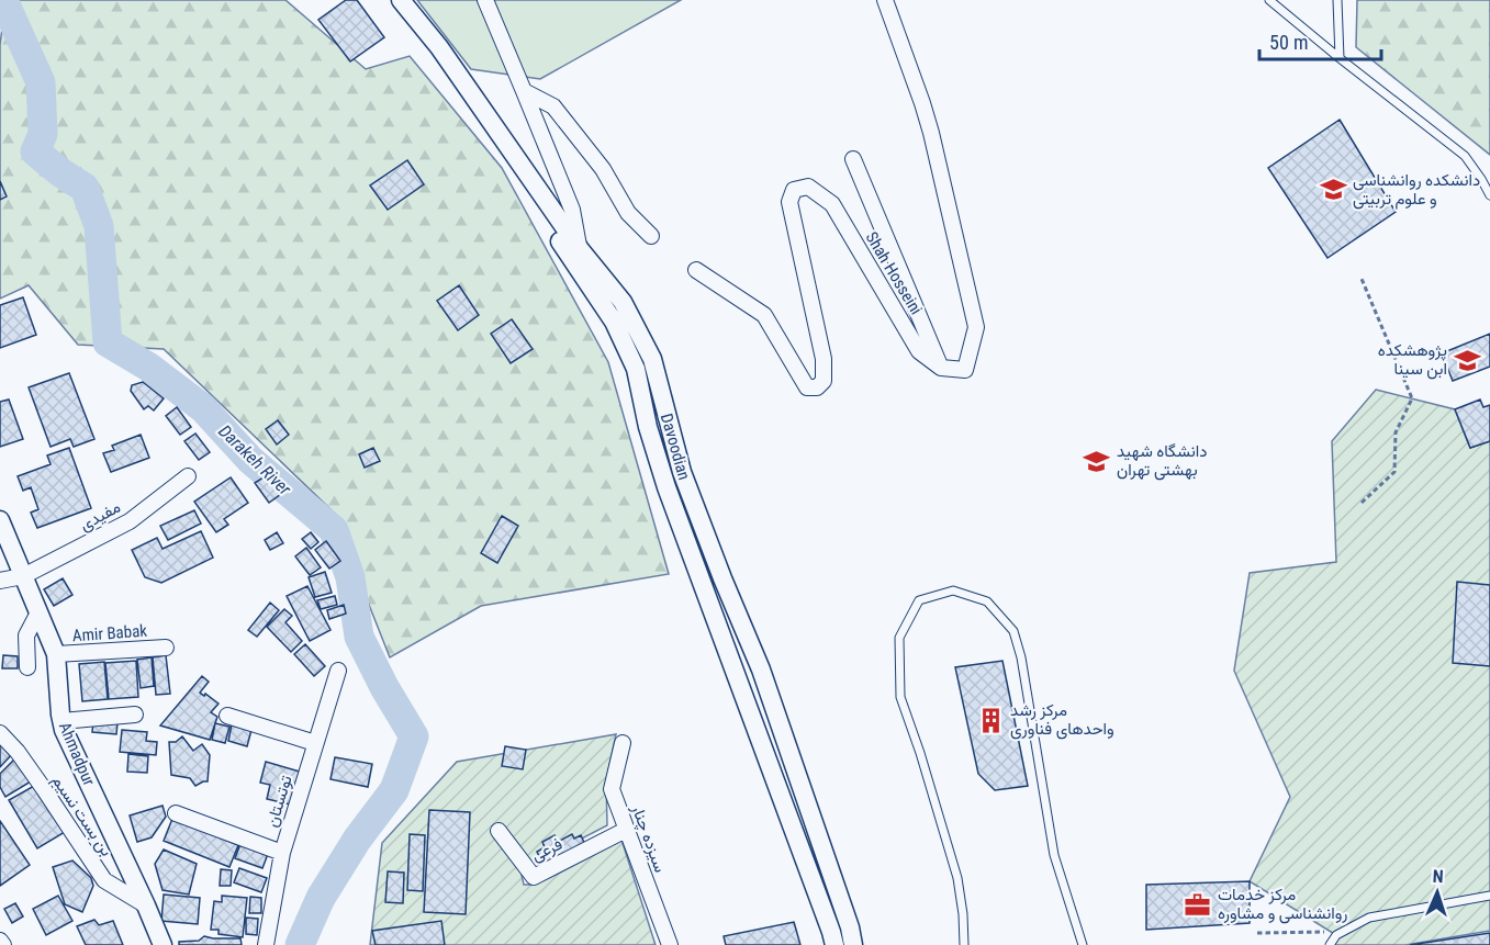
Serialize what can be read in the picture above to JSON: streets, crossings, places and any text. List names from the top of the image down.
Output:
{
  "streets": {
    "street": [
      "Shah Hosseini",
      "Davoodian",
      "مفیدی",
      "Amir Babak",
      "Ahmadpur",
      "توتستان",
      "بن بست نسیم",
      "سیزده چنار",
      "فرعی"
    ]
  },
  "crossings": [
    ["مفیدی", "Ahmadpur"],
    ["Amir Babak", "Ahmadpur"],
    ["Ahmadpur", "بن بست نسیم"],
    ["سیزده چنار", "فرعی"]
  ],
  "water": ["Darakeh River"],
  "places": {
    "school or university": ["دانشکده روانشناسی و علوم تربیتی", "پژوهشکده ابن سینا", "دانشگاه شهید بهشتی تهران"],
    "building": ["مرکز رشد واحدهای فناوری"],
    "office": ["مرکز خدمات روانشناسی و مشاوره"]
  },
  "scale_bar": "50 m",
  "north": "top"
}
